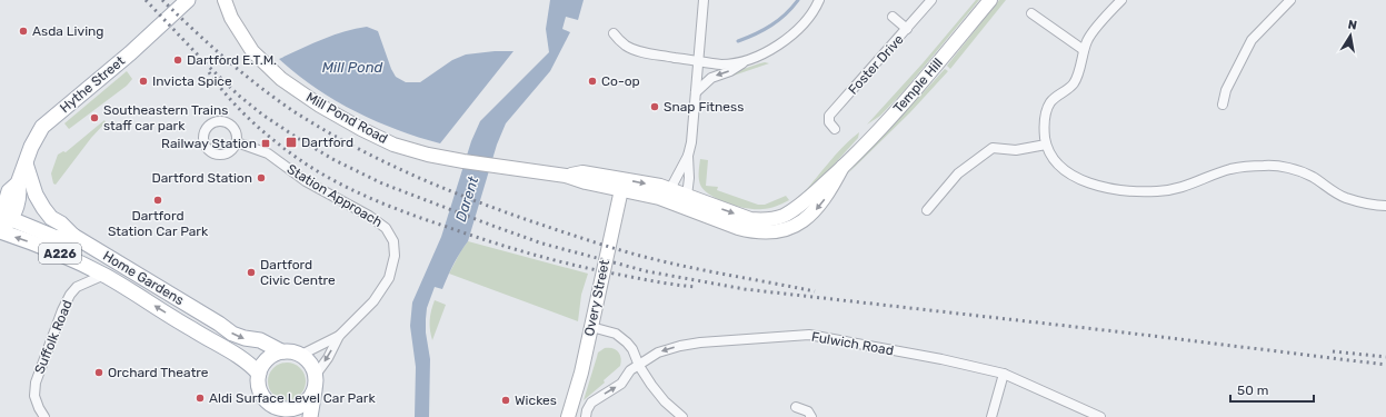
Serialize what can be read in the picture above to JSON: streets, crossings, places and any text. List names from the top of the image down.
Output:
{
  "streets": {
    "main road": ["Hythe Street", "A226", "Home Gardens"],
    "street": [
      "Foster Drive",
      "Temple Hill",
      "Mill Pond Road",
      "Station Approach",
      "Overy Street",
      "Suffolk Road",
      "Fulwich Road"
    ]
  },
  "crossings": [
    ["Hythe Street", "A226"],
    ["Hythe Street", "Home Gardens"],
    ["Temple Hill", "Mill Pond Road"],
    ["Mill Pond Road", "Overy Street"],
    ["Station Approach", "Home Gardens"],
    ["A226", "Home Gardens"],
    ["Home Gardens", "Suffolk Road"]
  ],
  "water": ["Mill Pond", "Darent"],
  "places": {
    "other": [
      "Asda Living",
      "Dartford E.T.M.",
      "Invicta Spice",
      "Co-op",
      "Snap Fitness",
      "Southeastern Trains staff car park",
      "Dartford Station",
      "Dartford Station Car Park",
      "Dartford Civic Centre",
      "Orchard Theatre",
      "Aldi Surface Level Car Park",
      "Wickes"
    ],
    "transit": ["Dartford", "Railway Station"]
  },
  "scale_bar": "50 m",
  "north": "top"
}
